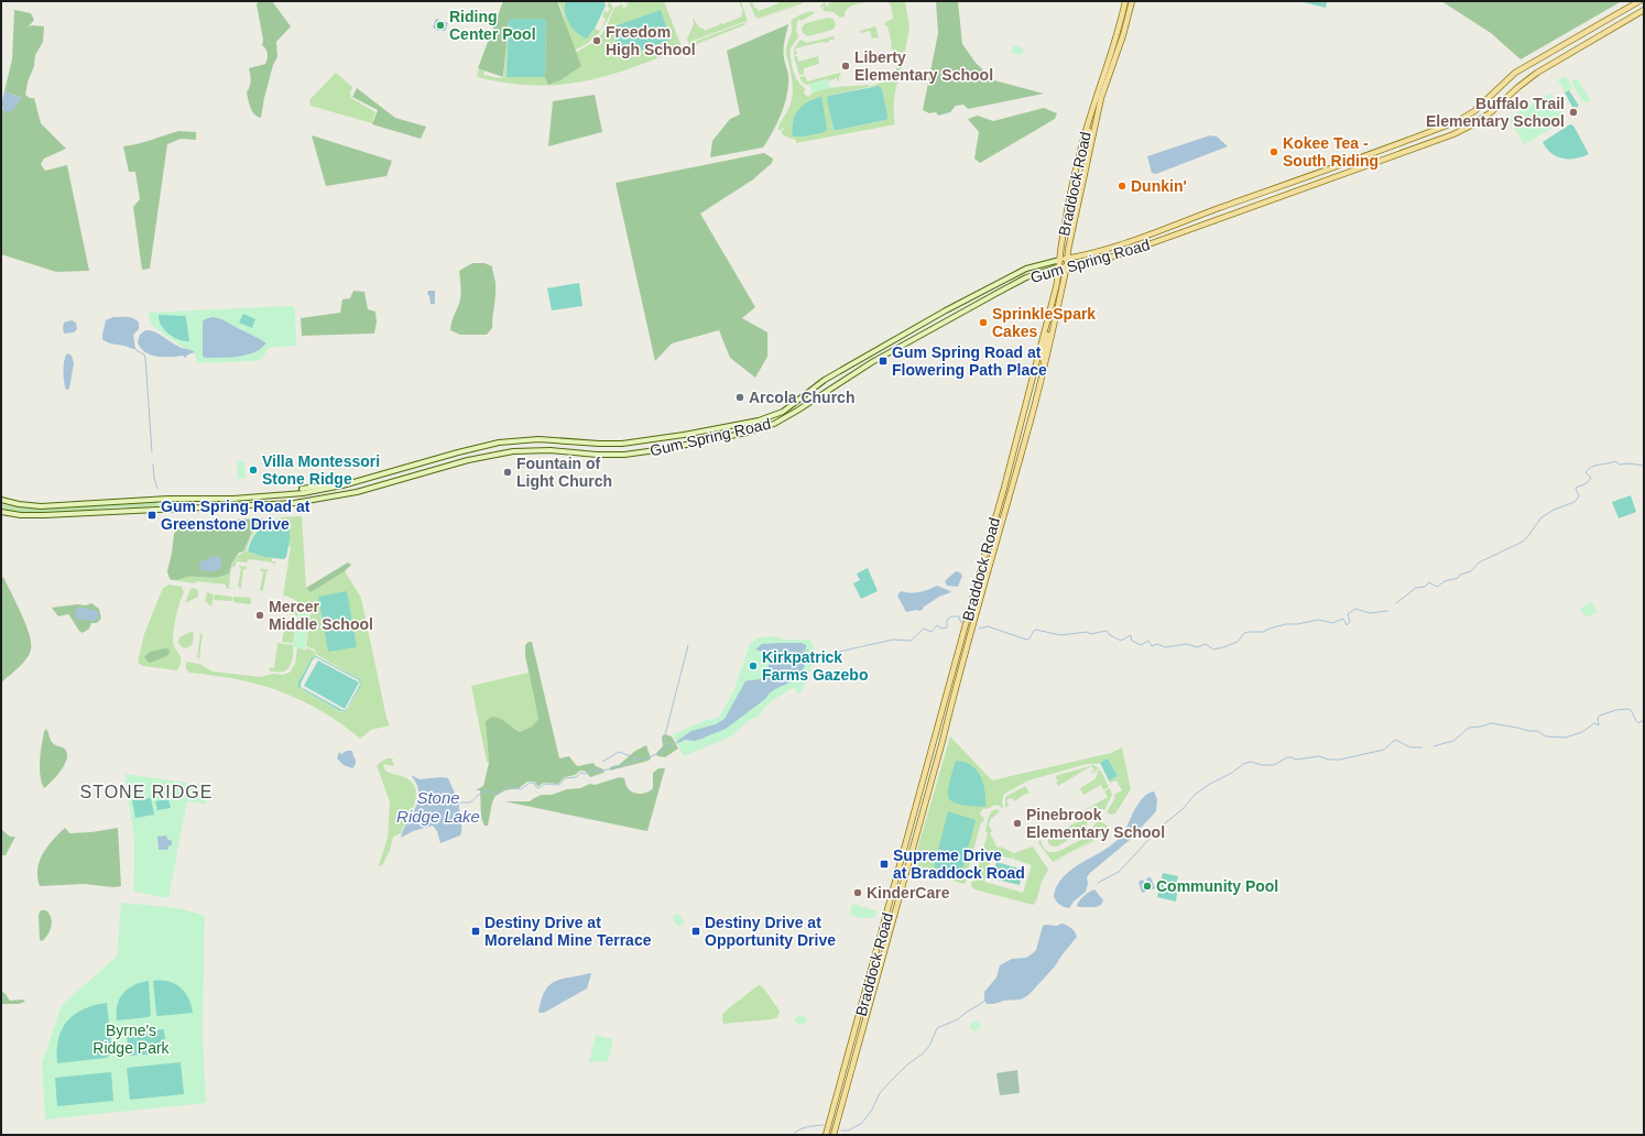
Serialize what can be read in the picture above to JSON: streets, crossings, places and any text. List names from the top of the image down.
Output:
{
  "streets": {
    "main road": ["Braddock Road", "Gum Spring Road"]
  },
  "crossings": [
    ["Braddock Road", "Gum Spring Road"]
  ],
  "districts": ["STONE RIDGE"],
  "water": ["Stone Ridge Lake"],
  "parks": ["Byrne's Ridge Park"],
  "places": {
    "other": [
      "Riding Center Pool",
      "Freedom High School",
      "Liberty Elementary School",
      "Buffalo Trail Elementary School",
      "Kokee Tea - South Riding",
      "Dunkin'",
      "SprinkleSpark Cakes",
      "Arcola Church",
      "Villa Montessori Stone Ridge",
      "Fountain of Light Church",
      "Mercer Middle School",
      "Kirkpatrick Farms Gazebo",
      "Pinebrook Elementary School",
      "Community Pool",
      "KinderCare"
    ],
    "transit": [
      "Gum Spring Road at Flowering Path Place",
      "Gum Spring Road at Greenstone Drive",
      "Supreme Drive at Braddock Road",
      "Destiny Drive at Moreland Mine Terrace",
      "Destiny Drive at Opportunity Drive"
    ]
  }
}
